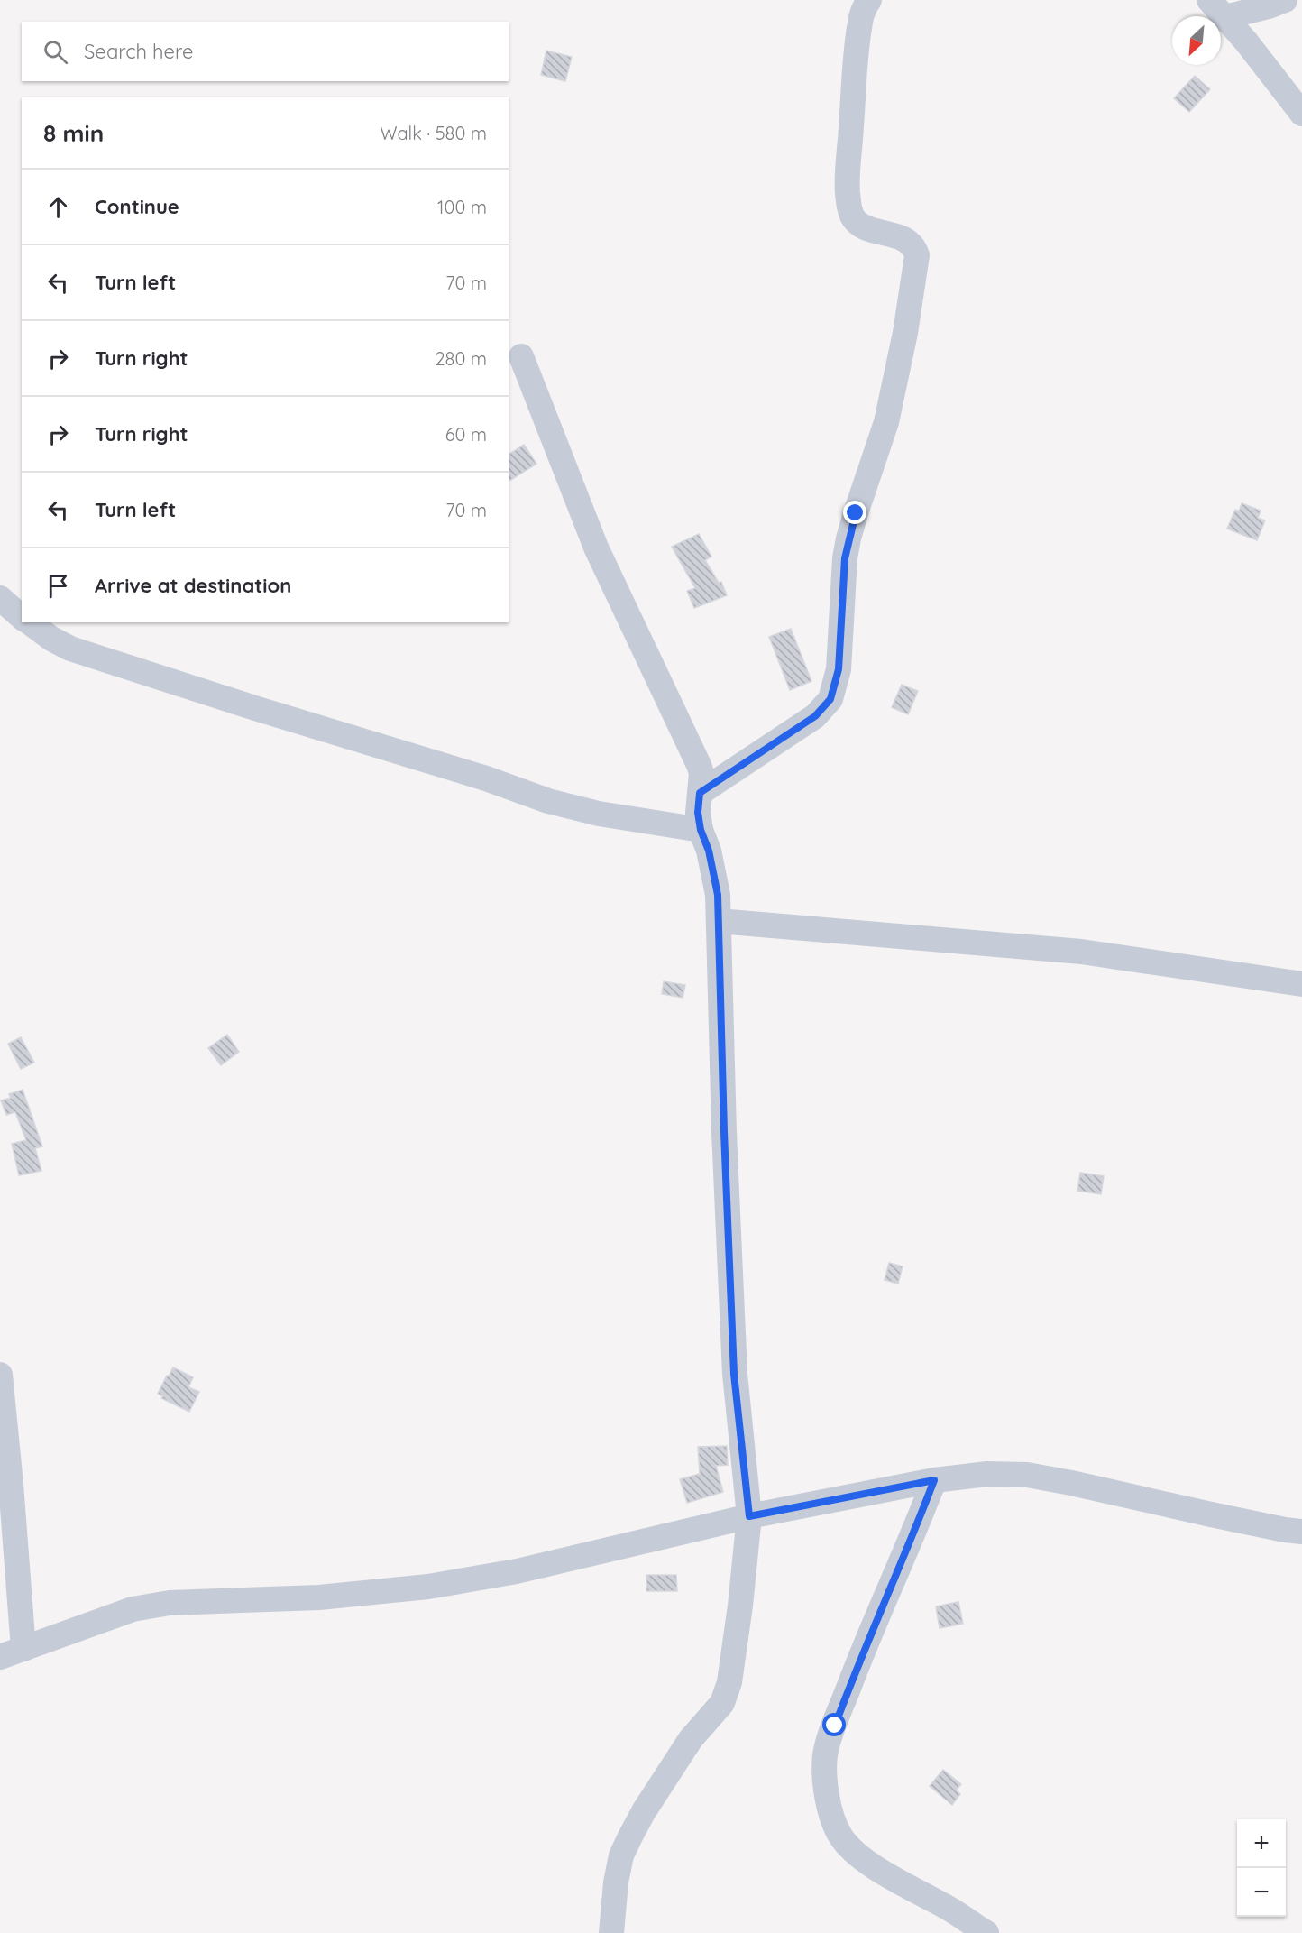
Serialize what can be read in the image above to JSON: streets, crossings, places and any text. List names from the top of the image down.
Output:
{
  "north": "bottom left",
  "page": {
    "search": "Search here",
    "heading": ["8 min", "Walk · 580 m"],
    "list": [
      ["Continue", "100 m"],
      ["Turn left", "70 m"],
      ["Turn right", "280 m"],
      ["Turn right", "60 m"],
      ["Turn left", "70 m"],
      "Arrive at destination"
    ],
    "map_buttons": ["+", "−"]
  }
}
